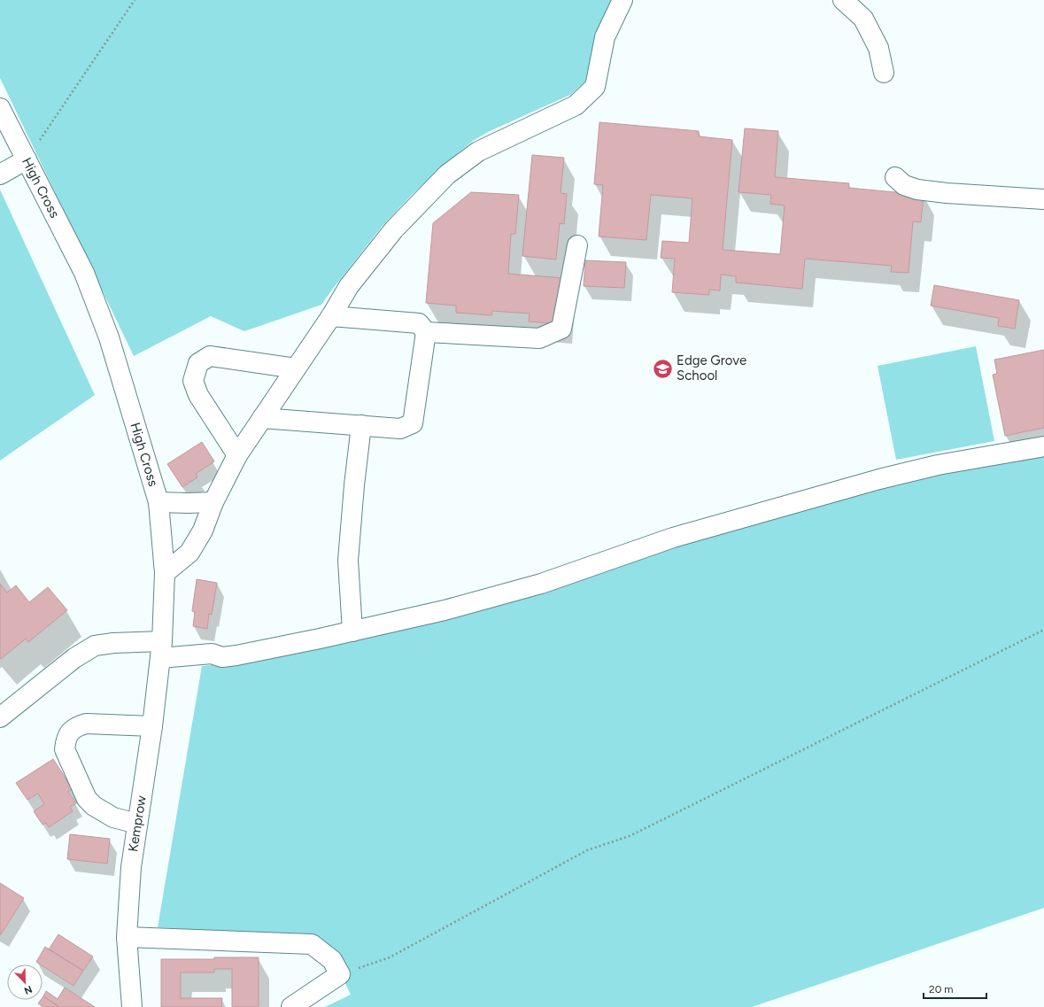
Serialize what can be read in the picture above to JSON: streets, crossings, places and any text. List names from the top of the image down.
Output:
{
  "streets": {
    "street": ["High Cross", "Kemprow"]
  },
  "crossings": [
    ["High Cross", "Kemprow"]
  ],
  "places": {
    "school or university": ["Edge Grove School"]
  },
  "scale_bar": "20 m",
  "north": "bottom right"
}
